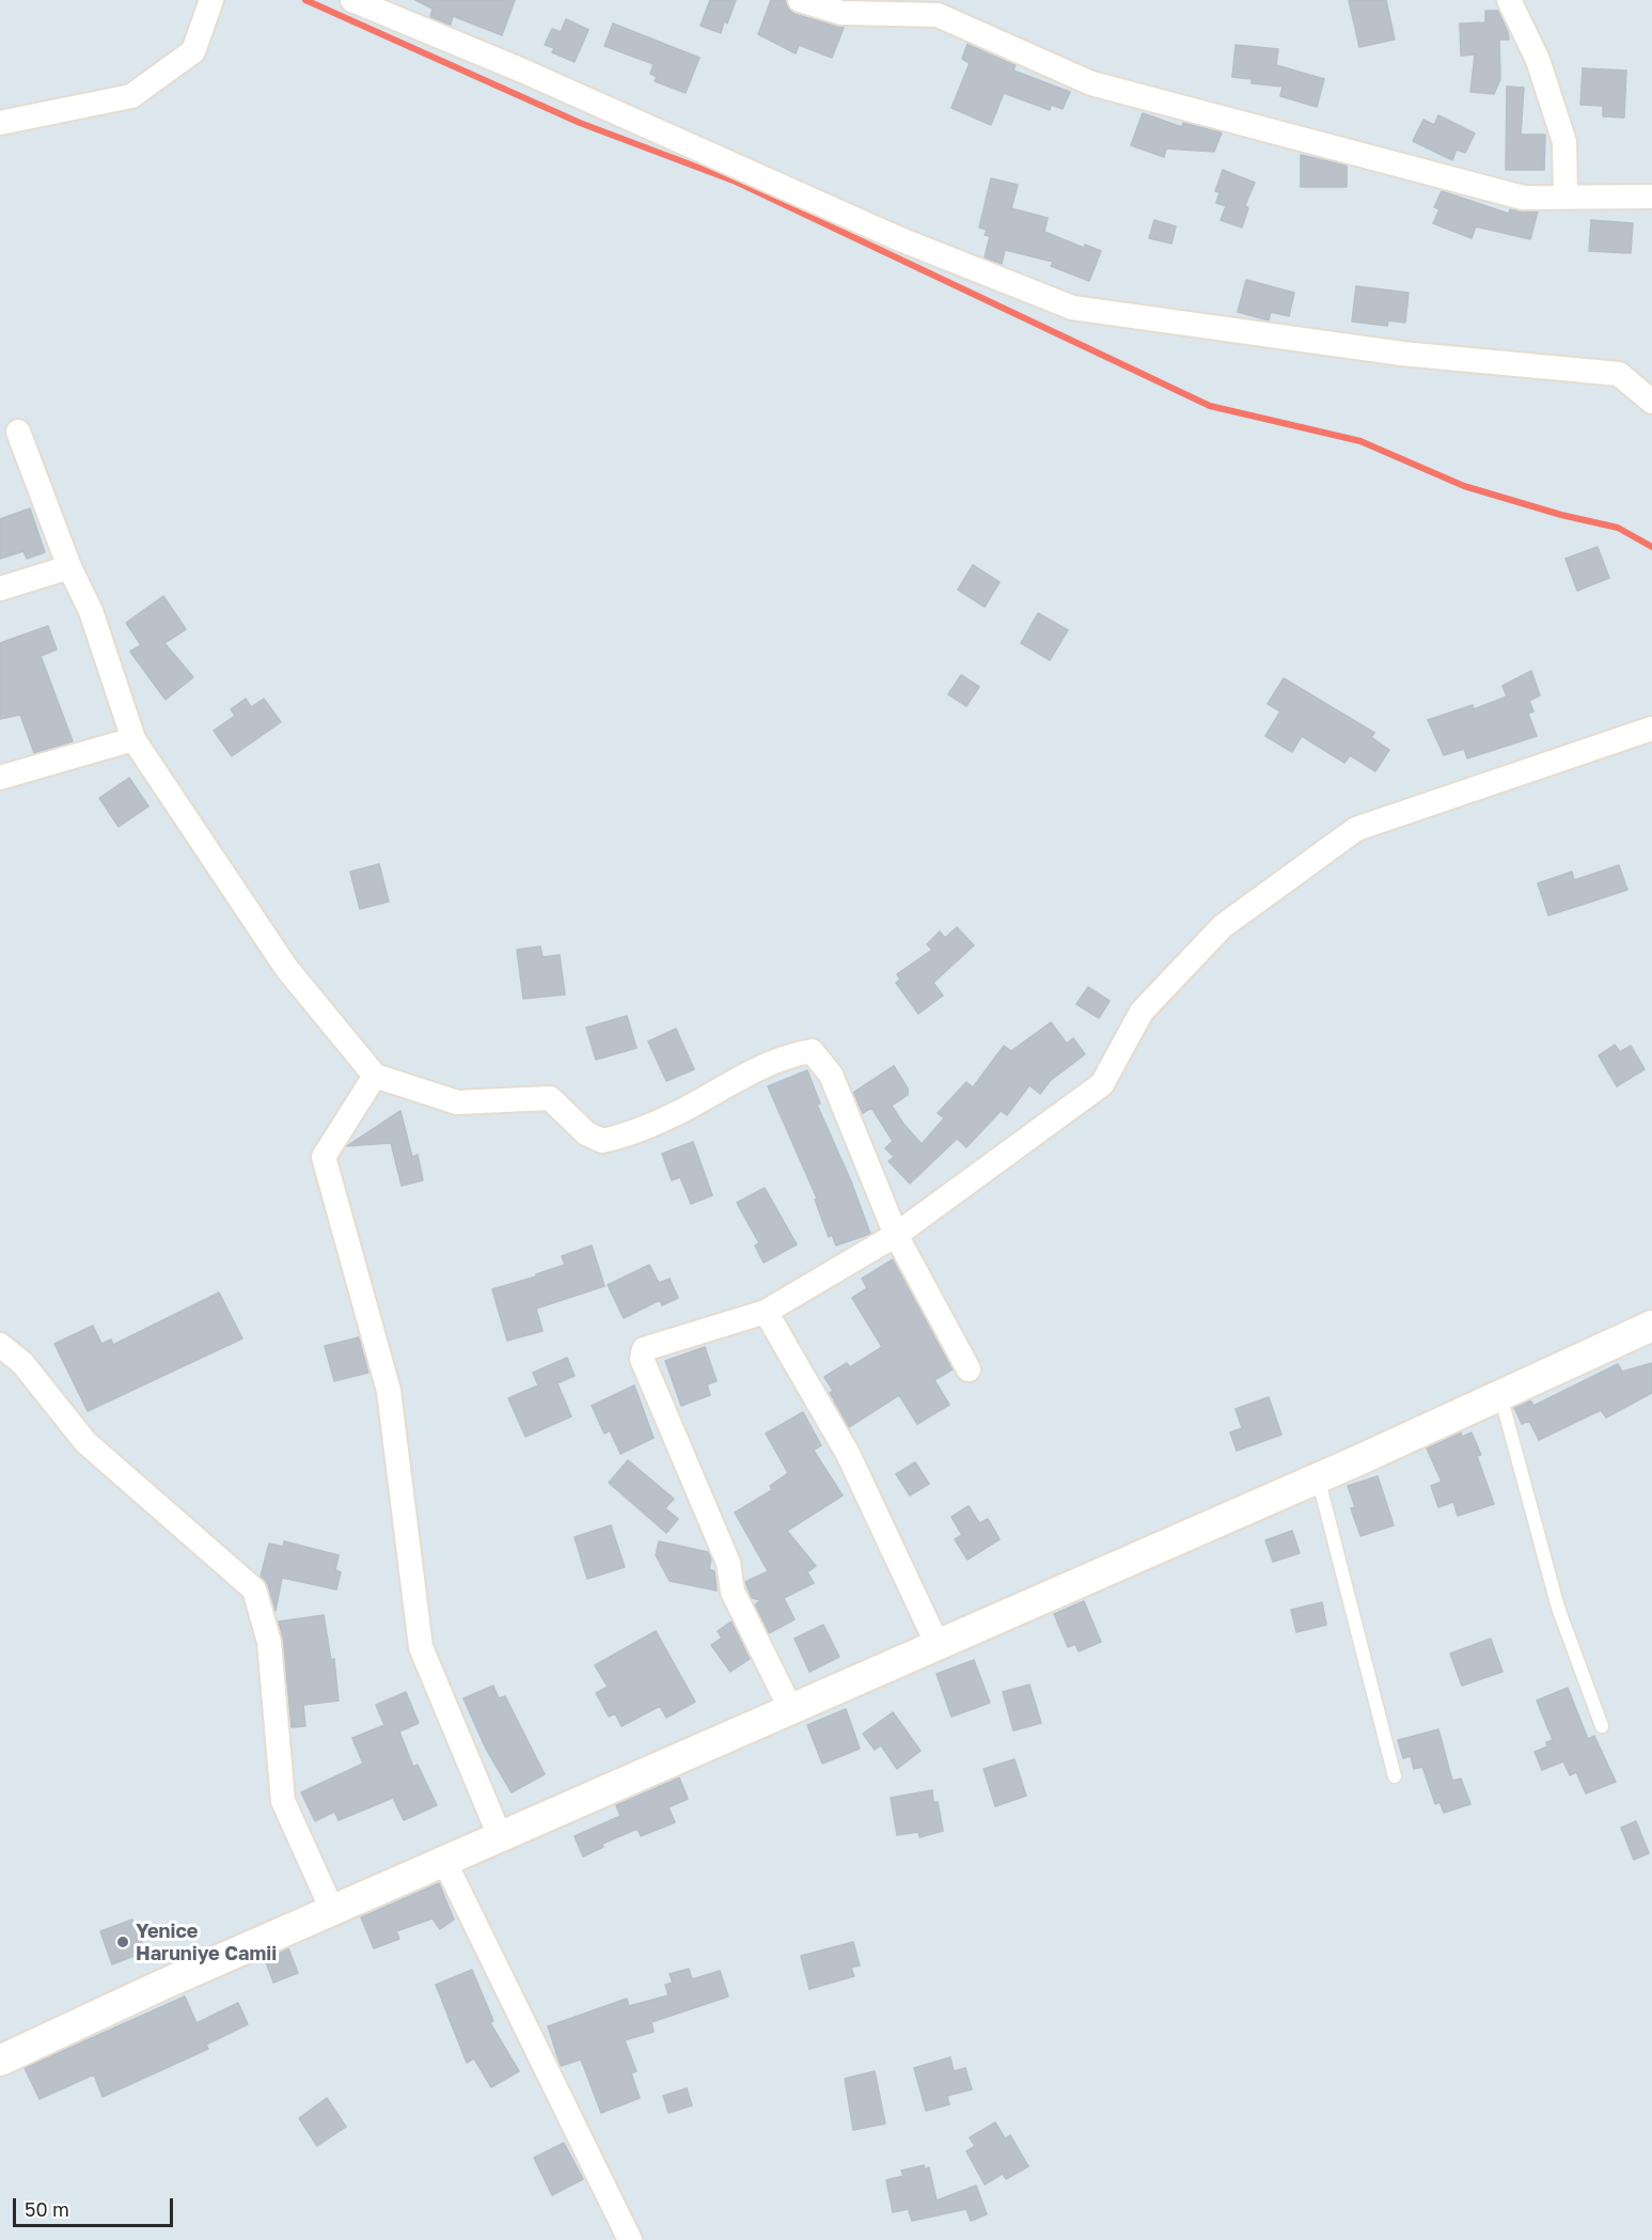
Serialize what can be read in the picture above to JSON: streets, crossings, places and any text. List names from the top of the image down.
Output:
{
  "places": ["Yenice Haruniye Camii"],
  "scale_bar": "50 m"
}
